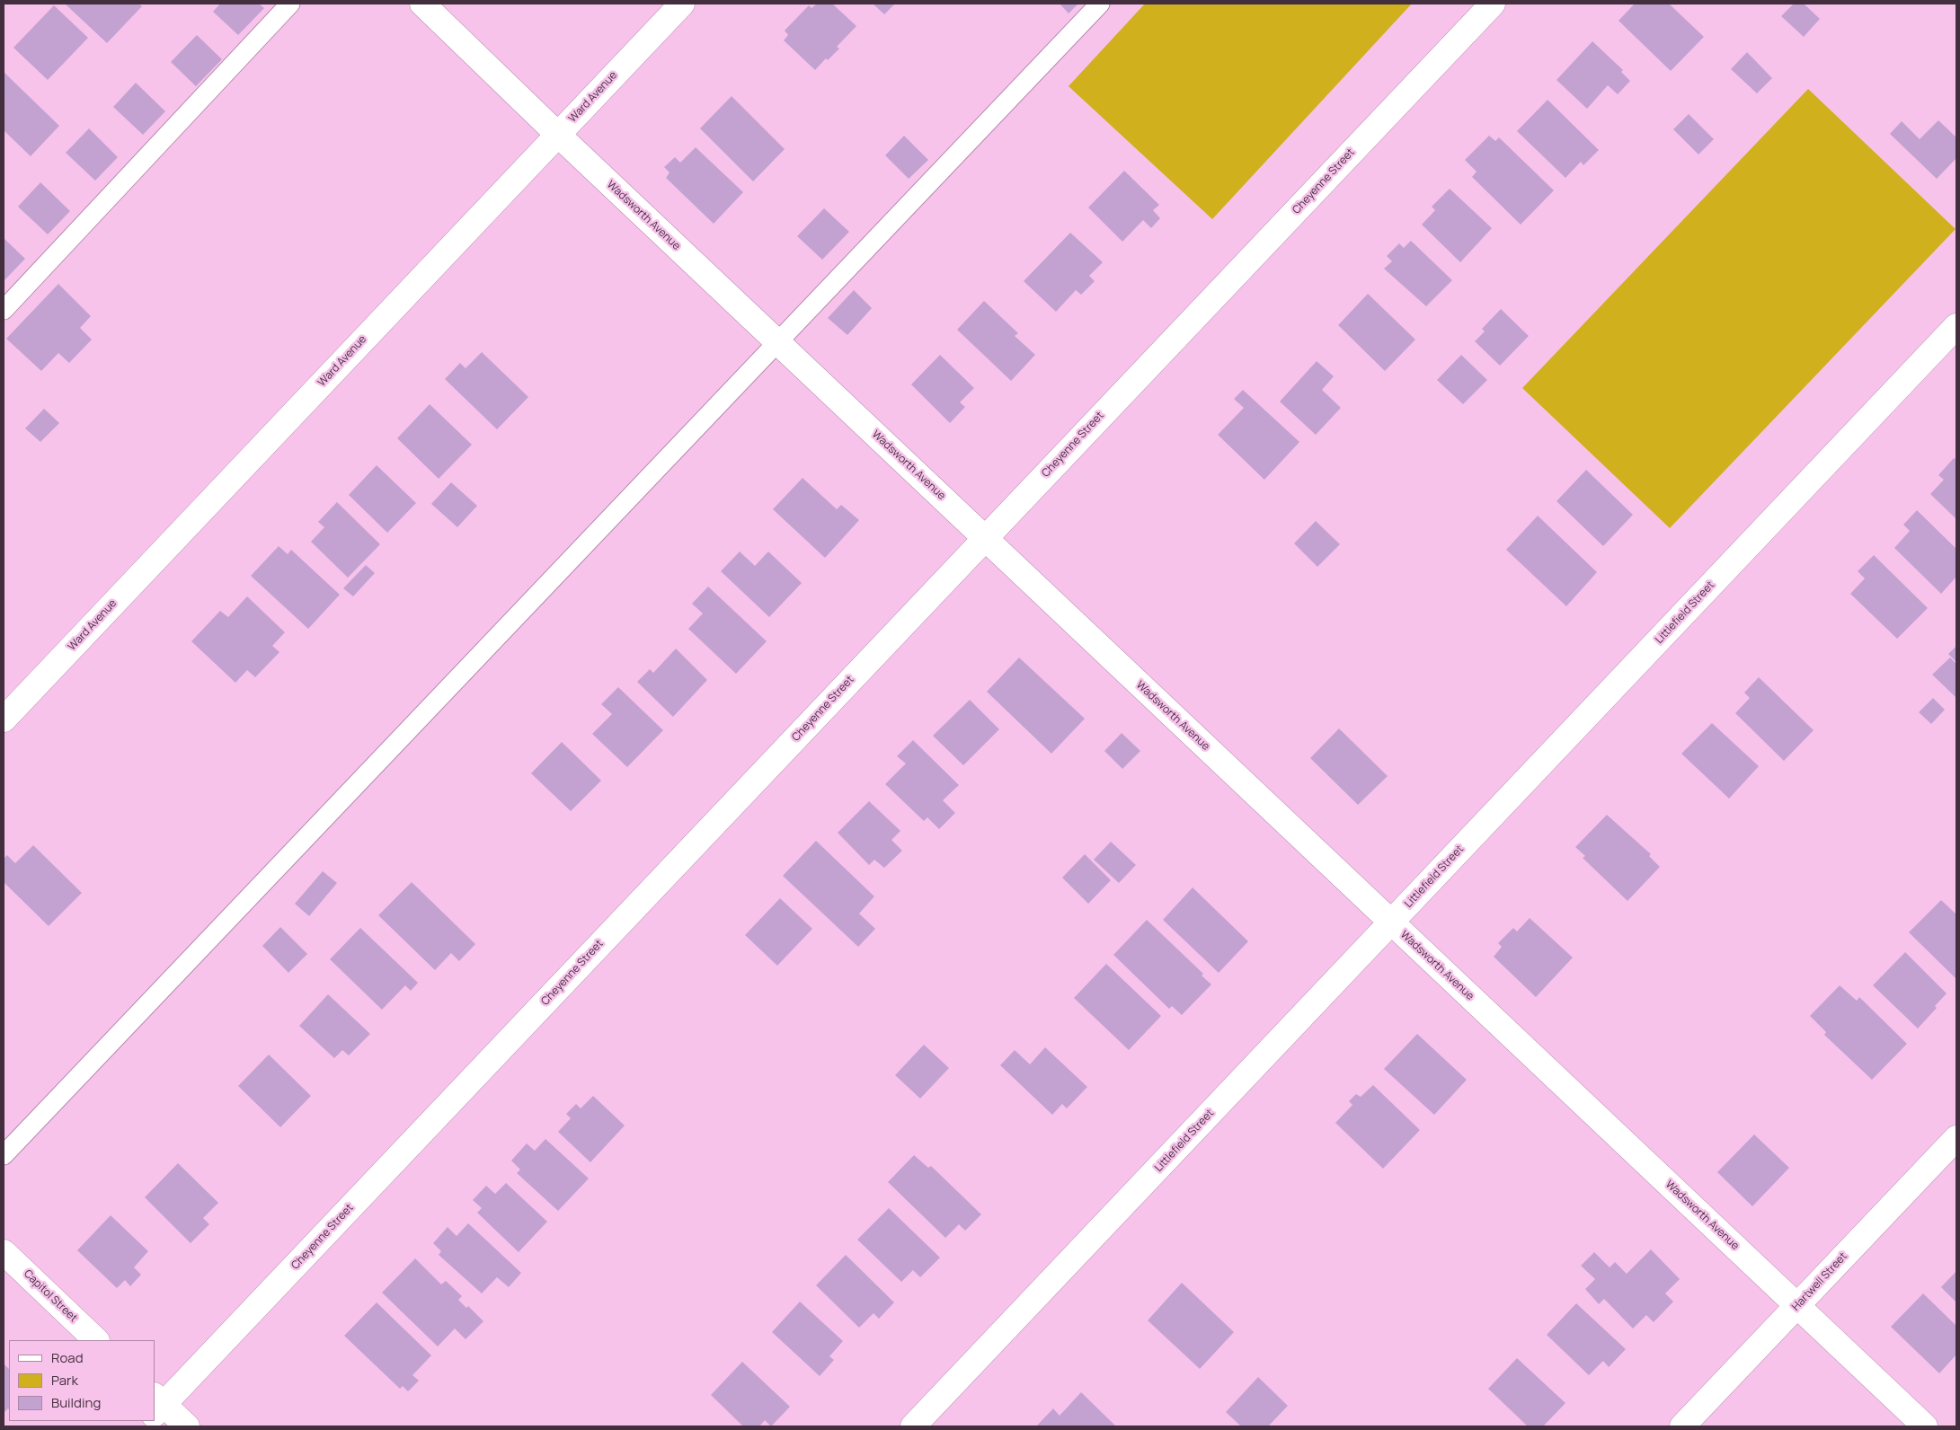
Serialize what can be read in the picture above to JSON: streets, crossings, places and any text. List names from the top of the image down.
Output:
{
  "streets": {
    "street": [
      "Ward Avenue",
      "Cheyenne Street",
      "Wadsworth Avenue",
      "Littlefield Street",
      "Hartwell Street",
      "Capitol Street"
    ]
  },
  "crossings": [
    ["Ward Avenue", "Wadsworth Avenue"],
    ["Cheyenne Street", "Wadsworth Avenue"],
    ["Wadsworth Avenue", "Littlefield Street"],
    ["Wadsworth Avenue", "Hartwell Street"]
  ],
  "legend": ["Road", "Park", "Building"]
}
